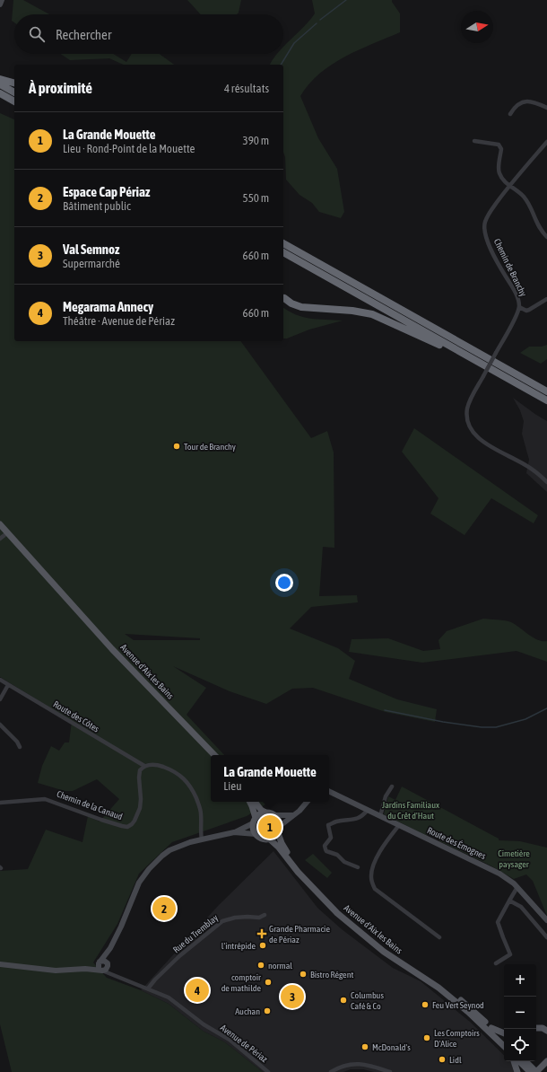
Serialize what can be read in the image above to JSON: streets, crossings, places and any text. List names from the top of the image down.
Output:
{
  "streets": {
    "main road": ["Avenue d'Aix les Bains"],
    "street": [
      "Chemin de Branchy",
      "Route des Côtes",
      "Chemin de la Canaud",
      "Route des Émognes",
      "Rue du Tremblay",
      "Avenue de Périaz"
    ]
  },
  "crossings": [
    ["Route des Côtes", "Chemin de la Canaud"],
    ["Rue du Tremblay", "Avenue de Périaz"]
  ],
  "parks": ["Jardins Familiaux du Crêt d'Haut", "Cimetière paysager"],
  "places": {
    "other": [
      "Tour de Branchy",
      "l'intrépide",
      "normal",
      "Bistro Régent",
      "comptoir de mathilde",
      "Columbus Café & Co",
      "Feu Vert Seynod",
      "Auchan",
      "Les Comptoirs D'Alice",
      "McDonald's",
      "Lidl"
    ],
    "health": ["Grande Pharmacie de Périaz"]
  },
  "north": "right",
  "page": {
    "search": "Rechercher",
    "heading": ["À proximité", "4 résultats"],
    "list": [
      {
        "mark": "1",
        "name": "La Grande Mouette",
        "note": "Lieu · Rond-Point de la Mouette",
        "value": "390 m"
      },
      {
        "mark": "2",
        "name": "Espace Cap Périaz",
        "note": "Bâtiment public",
        "value": "550 m"
      },
      {
        "mark": "3",
        "name": "Val Semnoz",
        "note": "Supermarché",
        "value": "660 m"
      },
      {
        "mark": "4",
        "name": "Megarama Annecy",
        "note": "Théâtre · Avenue de Périaz",
        "value": "660 m"
      }
    ],
    "popup": ["La Grande Mouette", "Lieu"],
    "pins": [
      "1",
      "2",
      "4",
      "3"
    ],
    "map_buttons": ["+", "−"]
  }
}
